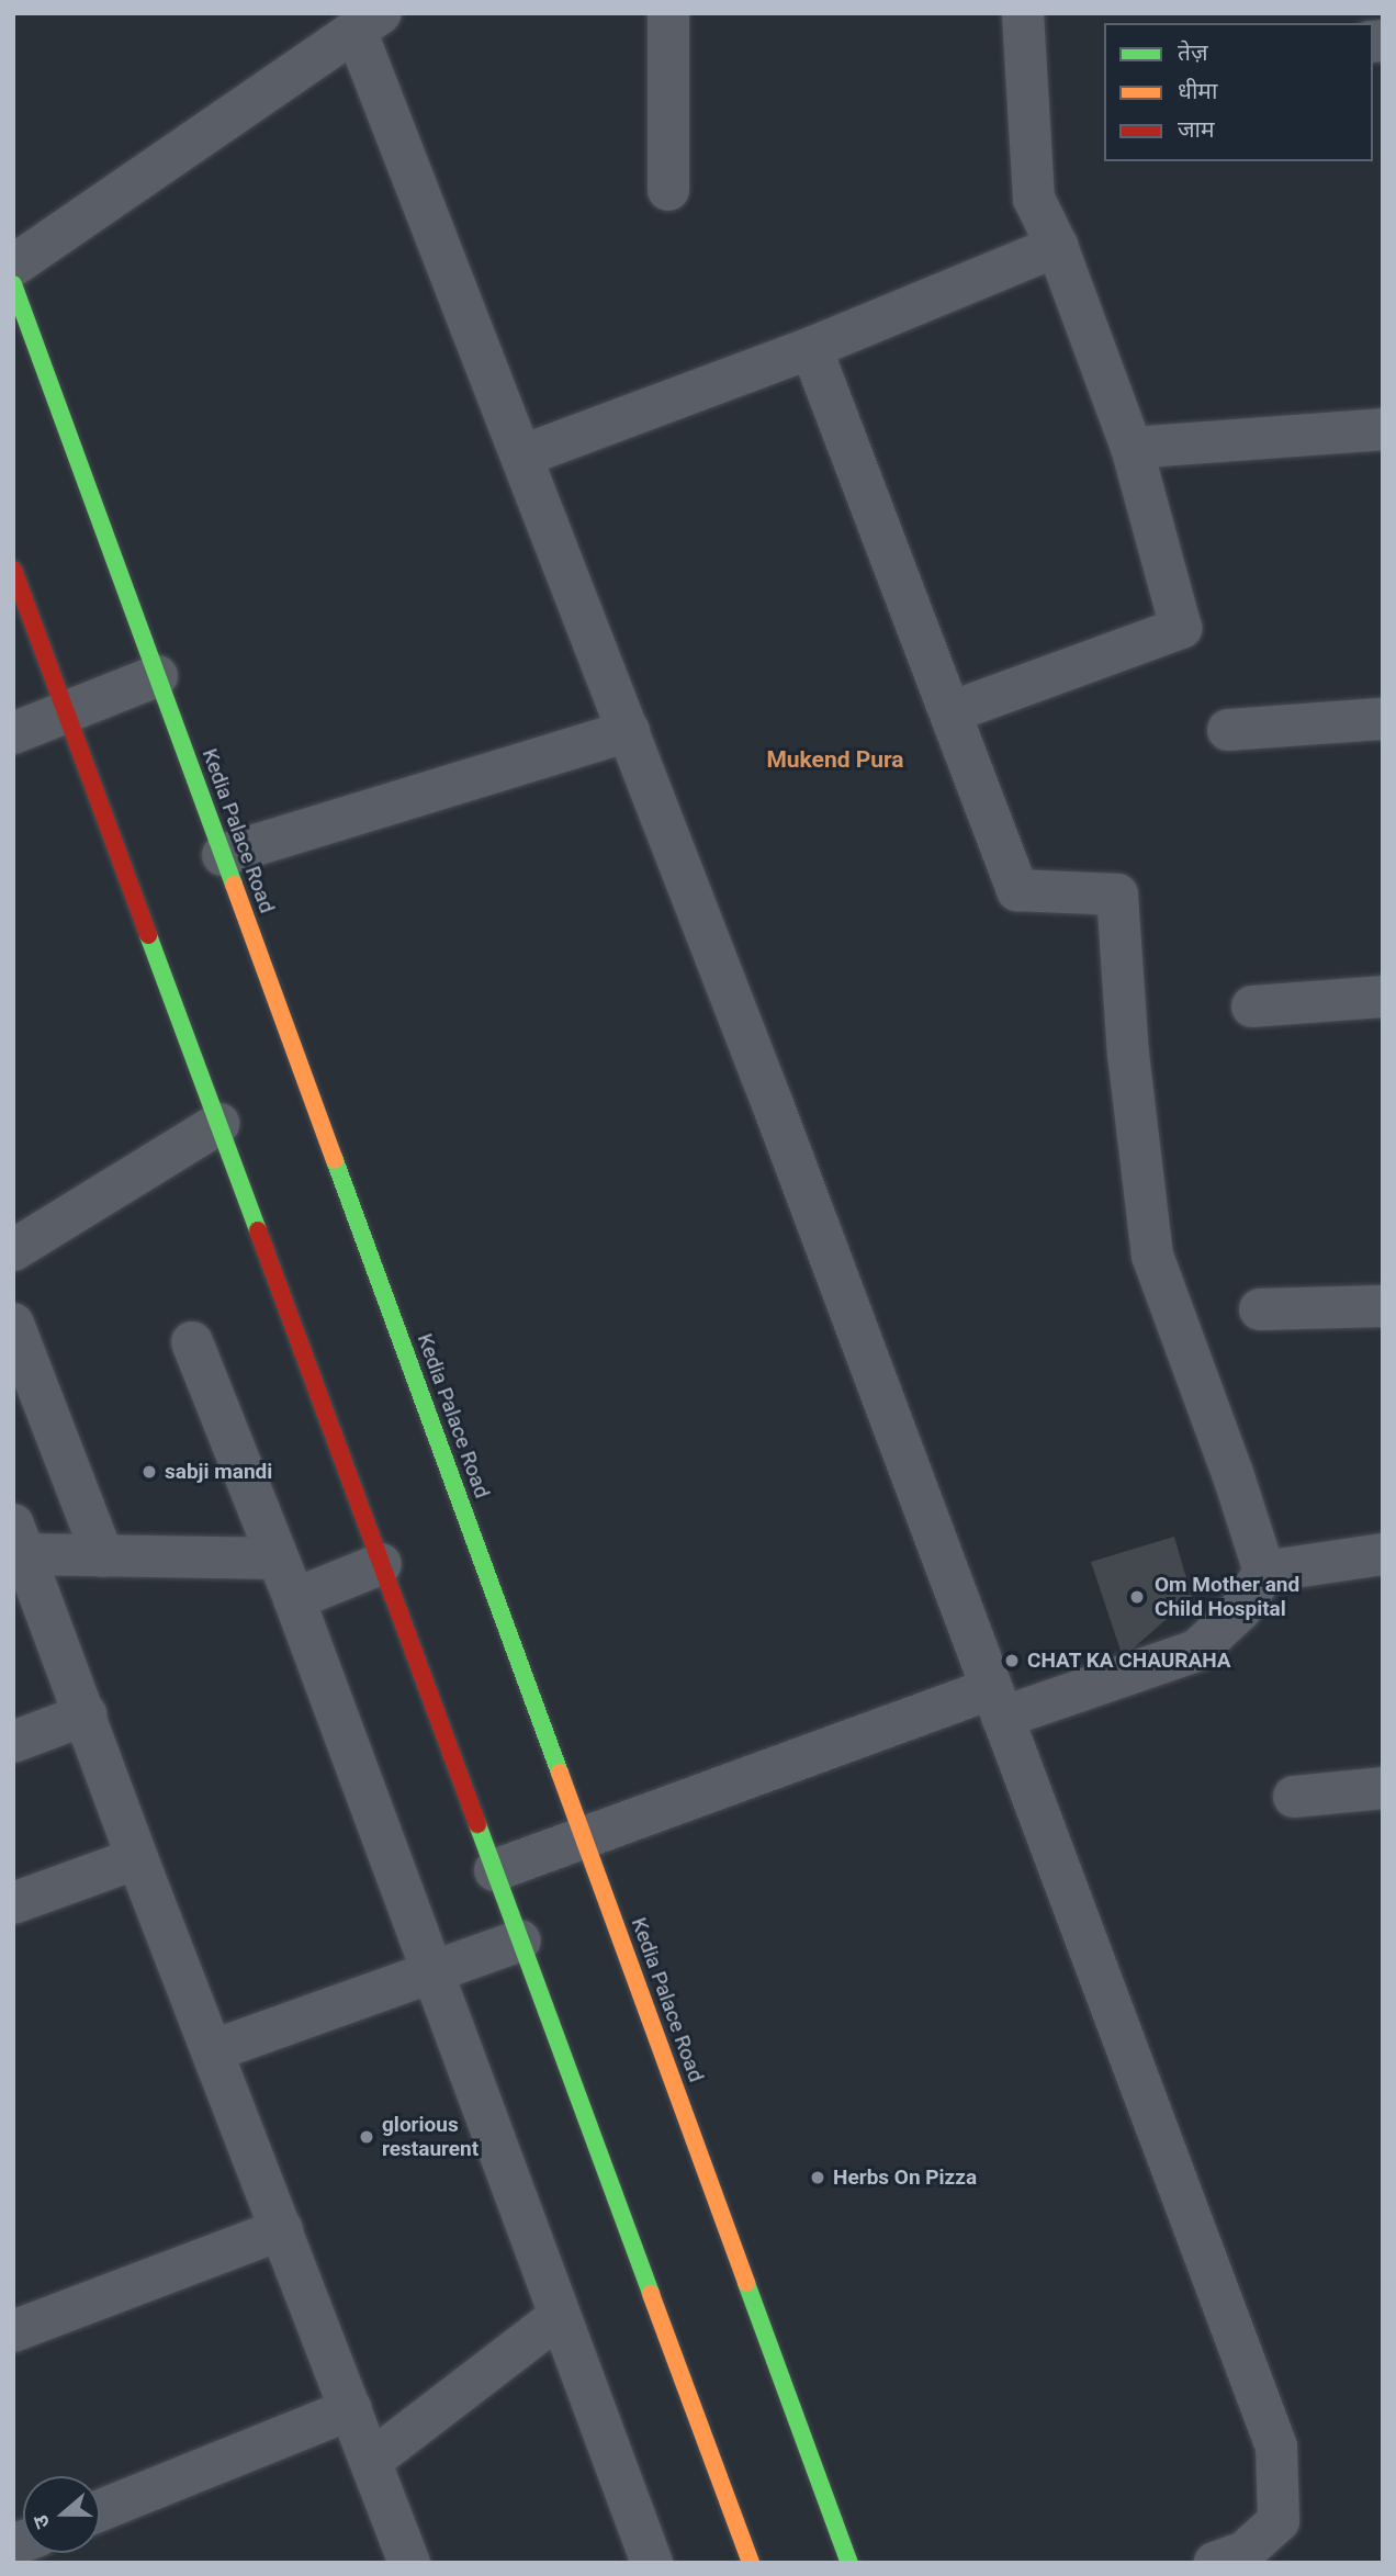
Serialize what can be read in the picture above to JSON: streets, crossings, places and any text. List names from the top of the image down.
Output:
{
  "streets": {
    "street": ["Kedia Palace Road"]
  },
  "districts": ["Mukend Pura"],
  "places": [
    "sabji mandi",
    "Om Mother and Child Hospital",
    "CHAT KA CHAURAHA",
    "glorious restaurent",
    "Herbs On Pizza"
  ],
  "legend": ["तेज़", "धीमा", "जाम"],
  "north": "left"
}
